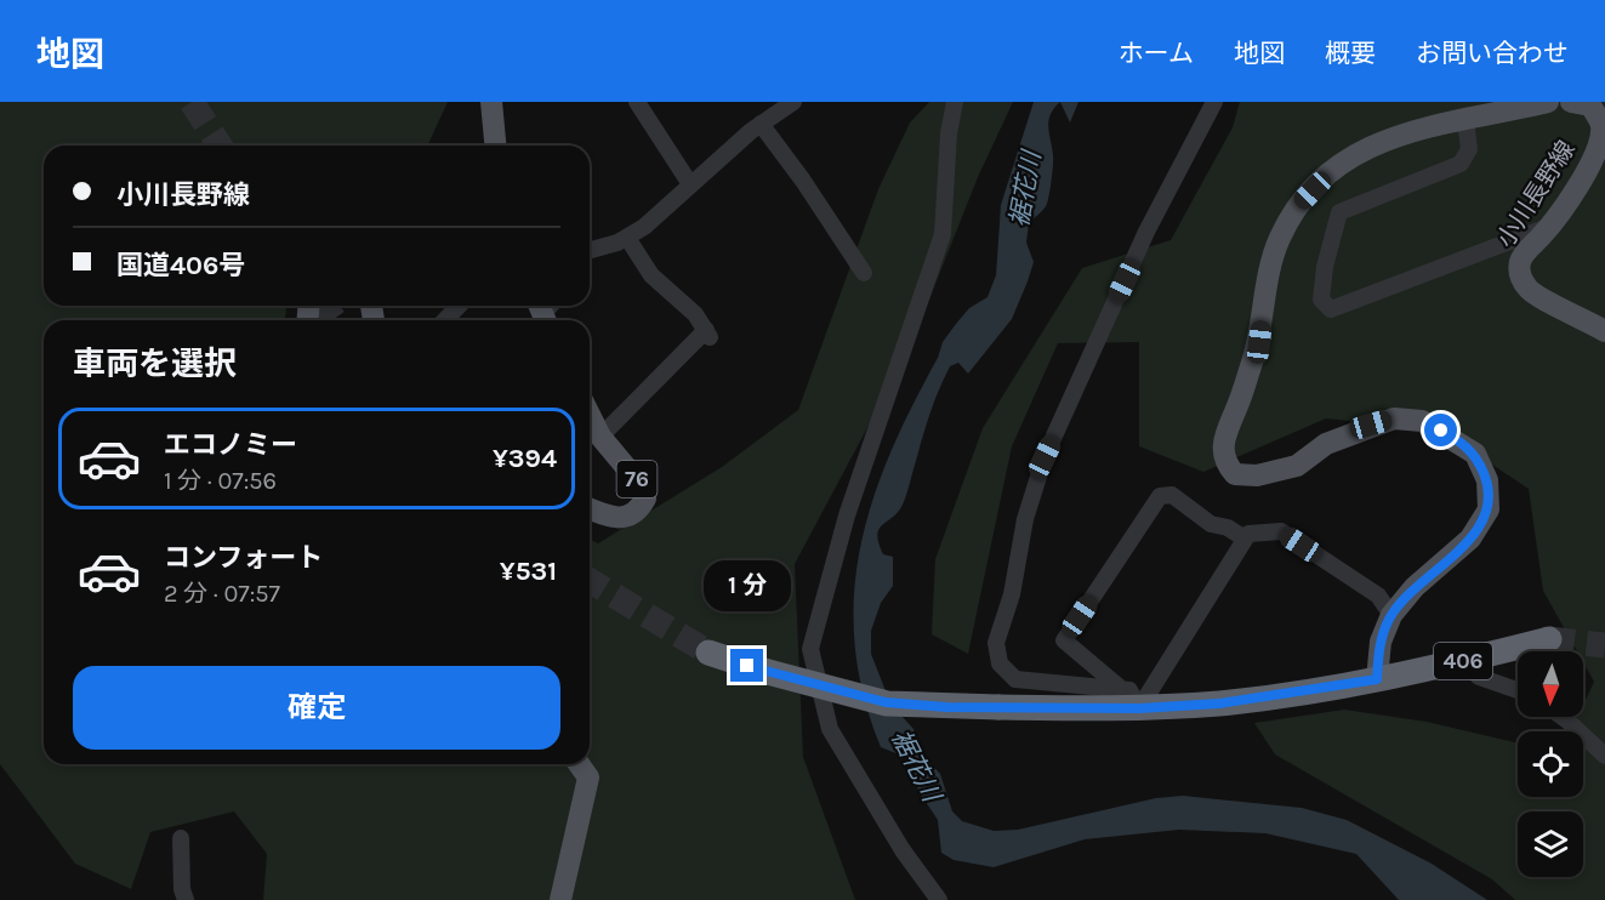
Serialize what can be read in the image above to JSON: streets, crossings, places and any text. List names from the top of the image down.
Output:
{
  "streets": {
    "highway": ["406"],
    "main road": ["小川長野線", "76"]
  },
  "crossings": [
    ["小川長野線", "406"]
  ],
  "water": ["裾花川"],
  "north": "bottom",
  "page": {
    "header": "地図",
    "nav": [
      "ホーム",
      "地図",
      "概要",
      "お問い合わせ"
    ],
    "banner": ["小川長野線", "国道406号"],
    "heading": "車両を選択",
    "list": [
      {
        "name": "エコノミー",
        "note": "1 分 · 07:56",
        "value": "¥394"
      },
      {
        "name": "コンフォート",
        "note": "2 分 · 07:57",
        "value": "¥531"
      }
    ],
    "bubble": "1 分",
    "buttons": "確定"
  }
}
